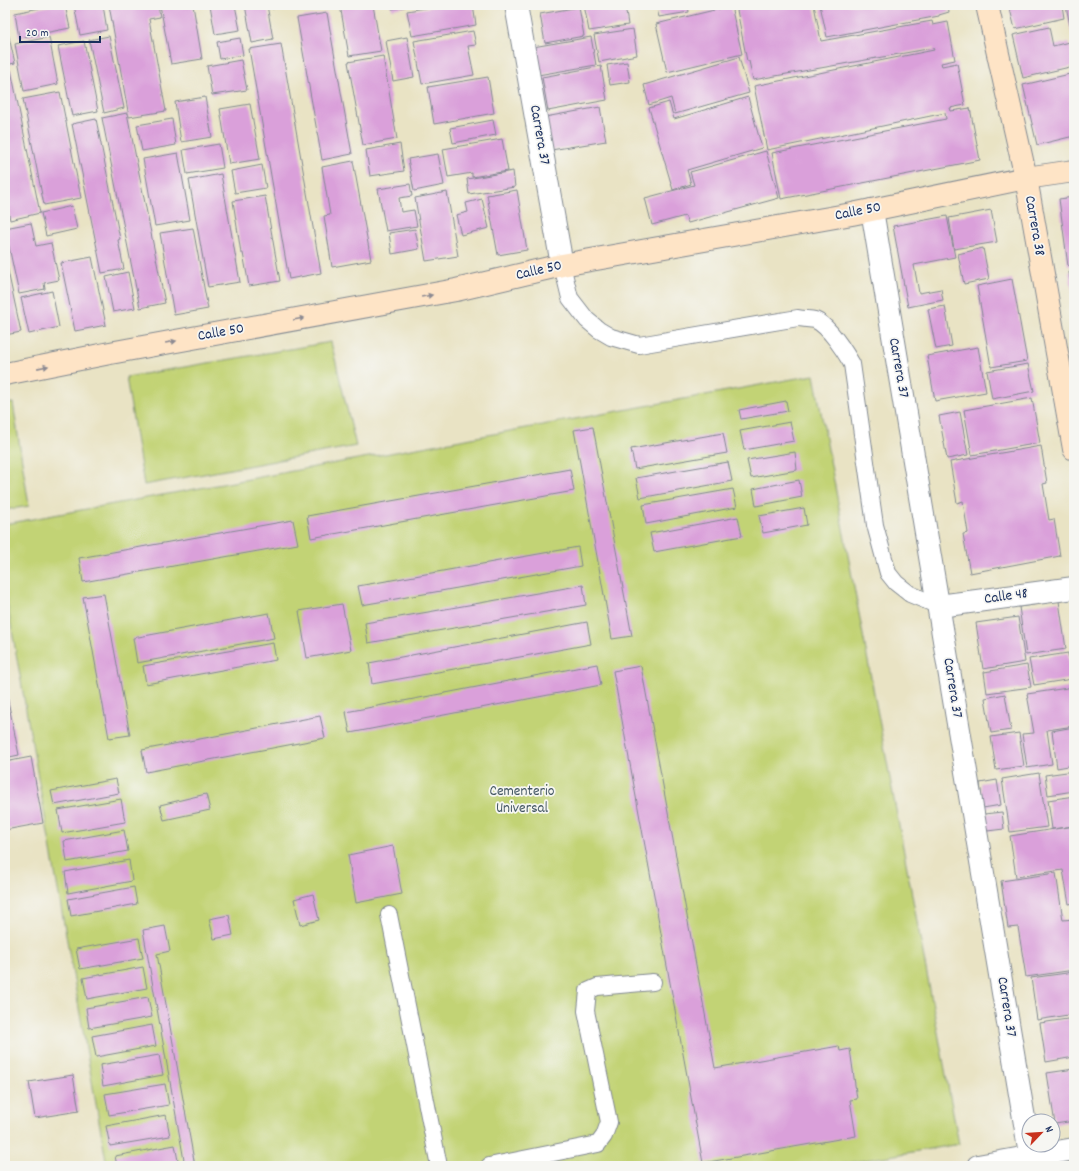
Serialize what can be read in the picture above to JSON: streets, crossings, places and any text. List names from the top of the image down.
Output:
{
  "streets": {
    "street": [
      "Carrera 37",
      "Calle 50",
      "Carrera 38",
      "Calle 48"
    ]
  },
  "crossings": [
    ["Carrera 37", "Calle 50"],
    ["Carrera 37", "Calle 48"],
    ["Calle 50", "Carrera 38"]
  ],
  "one_way": ["Calle 50"],
  "parks": ["Cementerio Universal"],
  "scale_bar": "20 m",
  "north": "top right"
}
